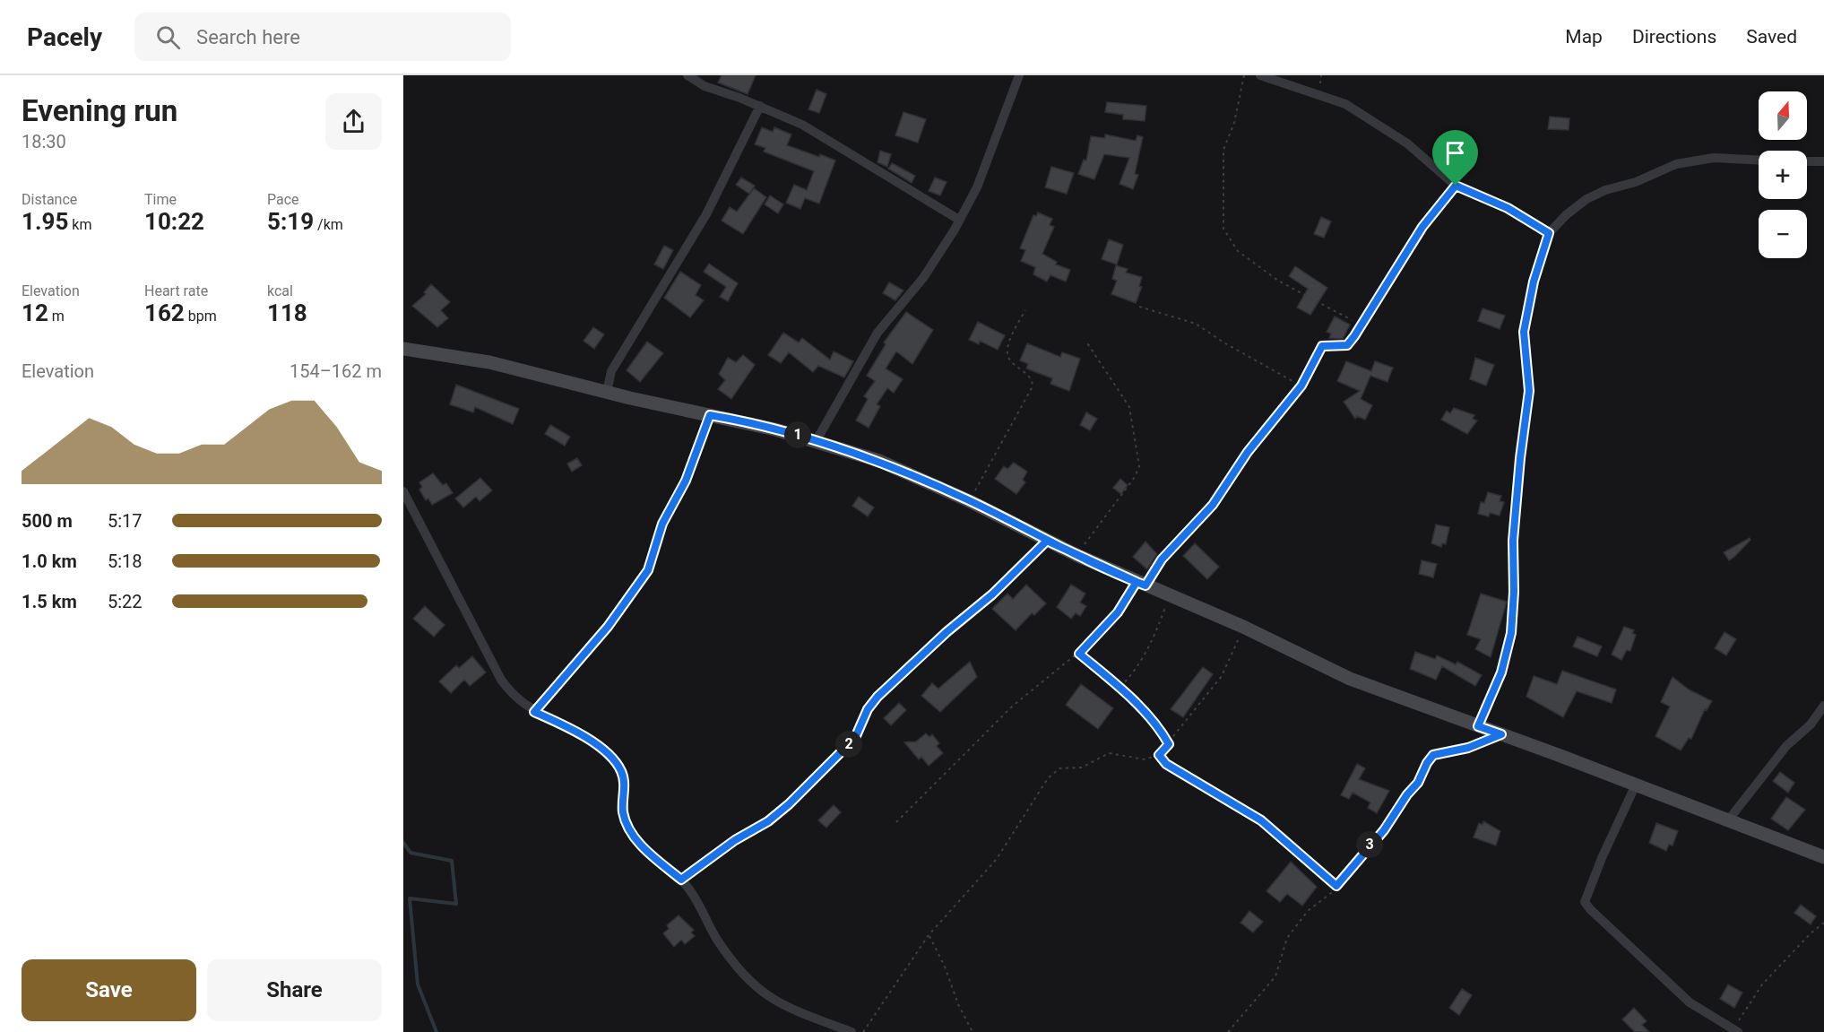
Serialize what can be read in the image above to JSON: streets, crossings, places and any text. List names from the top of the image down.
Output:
{
  "north": "top",
  "page": {
    "header": "Pacely",
    "search": "Search here",
    "nav": ["Map", "Directions", "Saved"],
    "heading": ["Evening run", "18:30"],
    "map_buttons": ["+", "−"],
    "stats": [
      ["Distance", "1.95 km"],
      ["Time", "10:22"],
      ["Pace", "5:19 /km"],
      ["Elevation", "12 m"],
      ["Heart rate", "162 bpm"],
      ["kcal", "118"]
    ],
    "chart": ["Elevation", "154–162 m"],
    "pins": ["1", "2", "3"],
    "list": [
      {
        "name": "500 m",
        "note": "5:17"
      },
      {
        "name": "1.0 km",
        "note": "5:18"
      },
      {
        "name": "1.5 km",
        "note": "5:22"
      }
    ],
    "buttons": ["Save", "Share"]
  }
}
